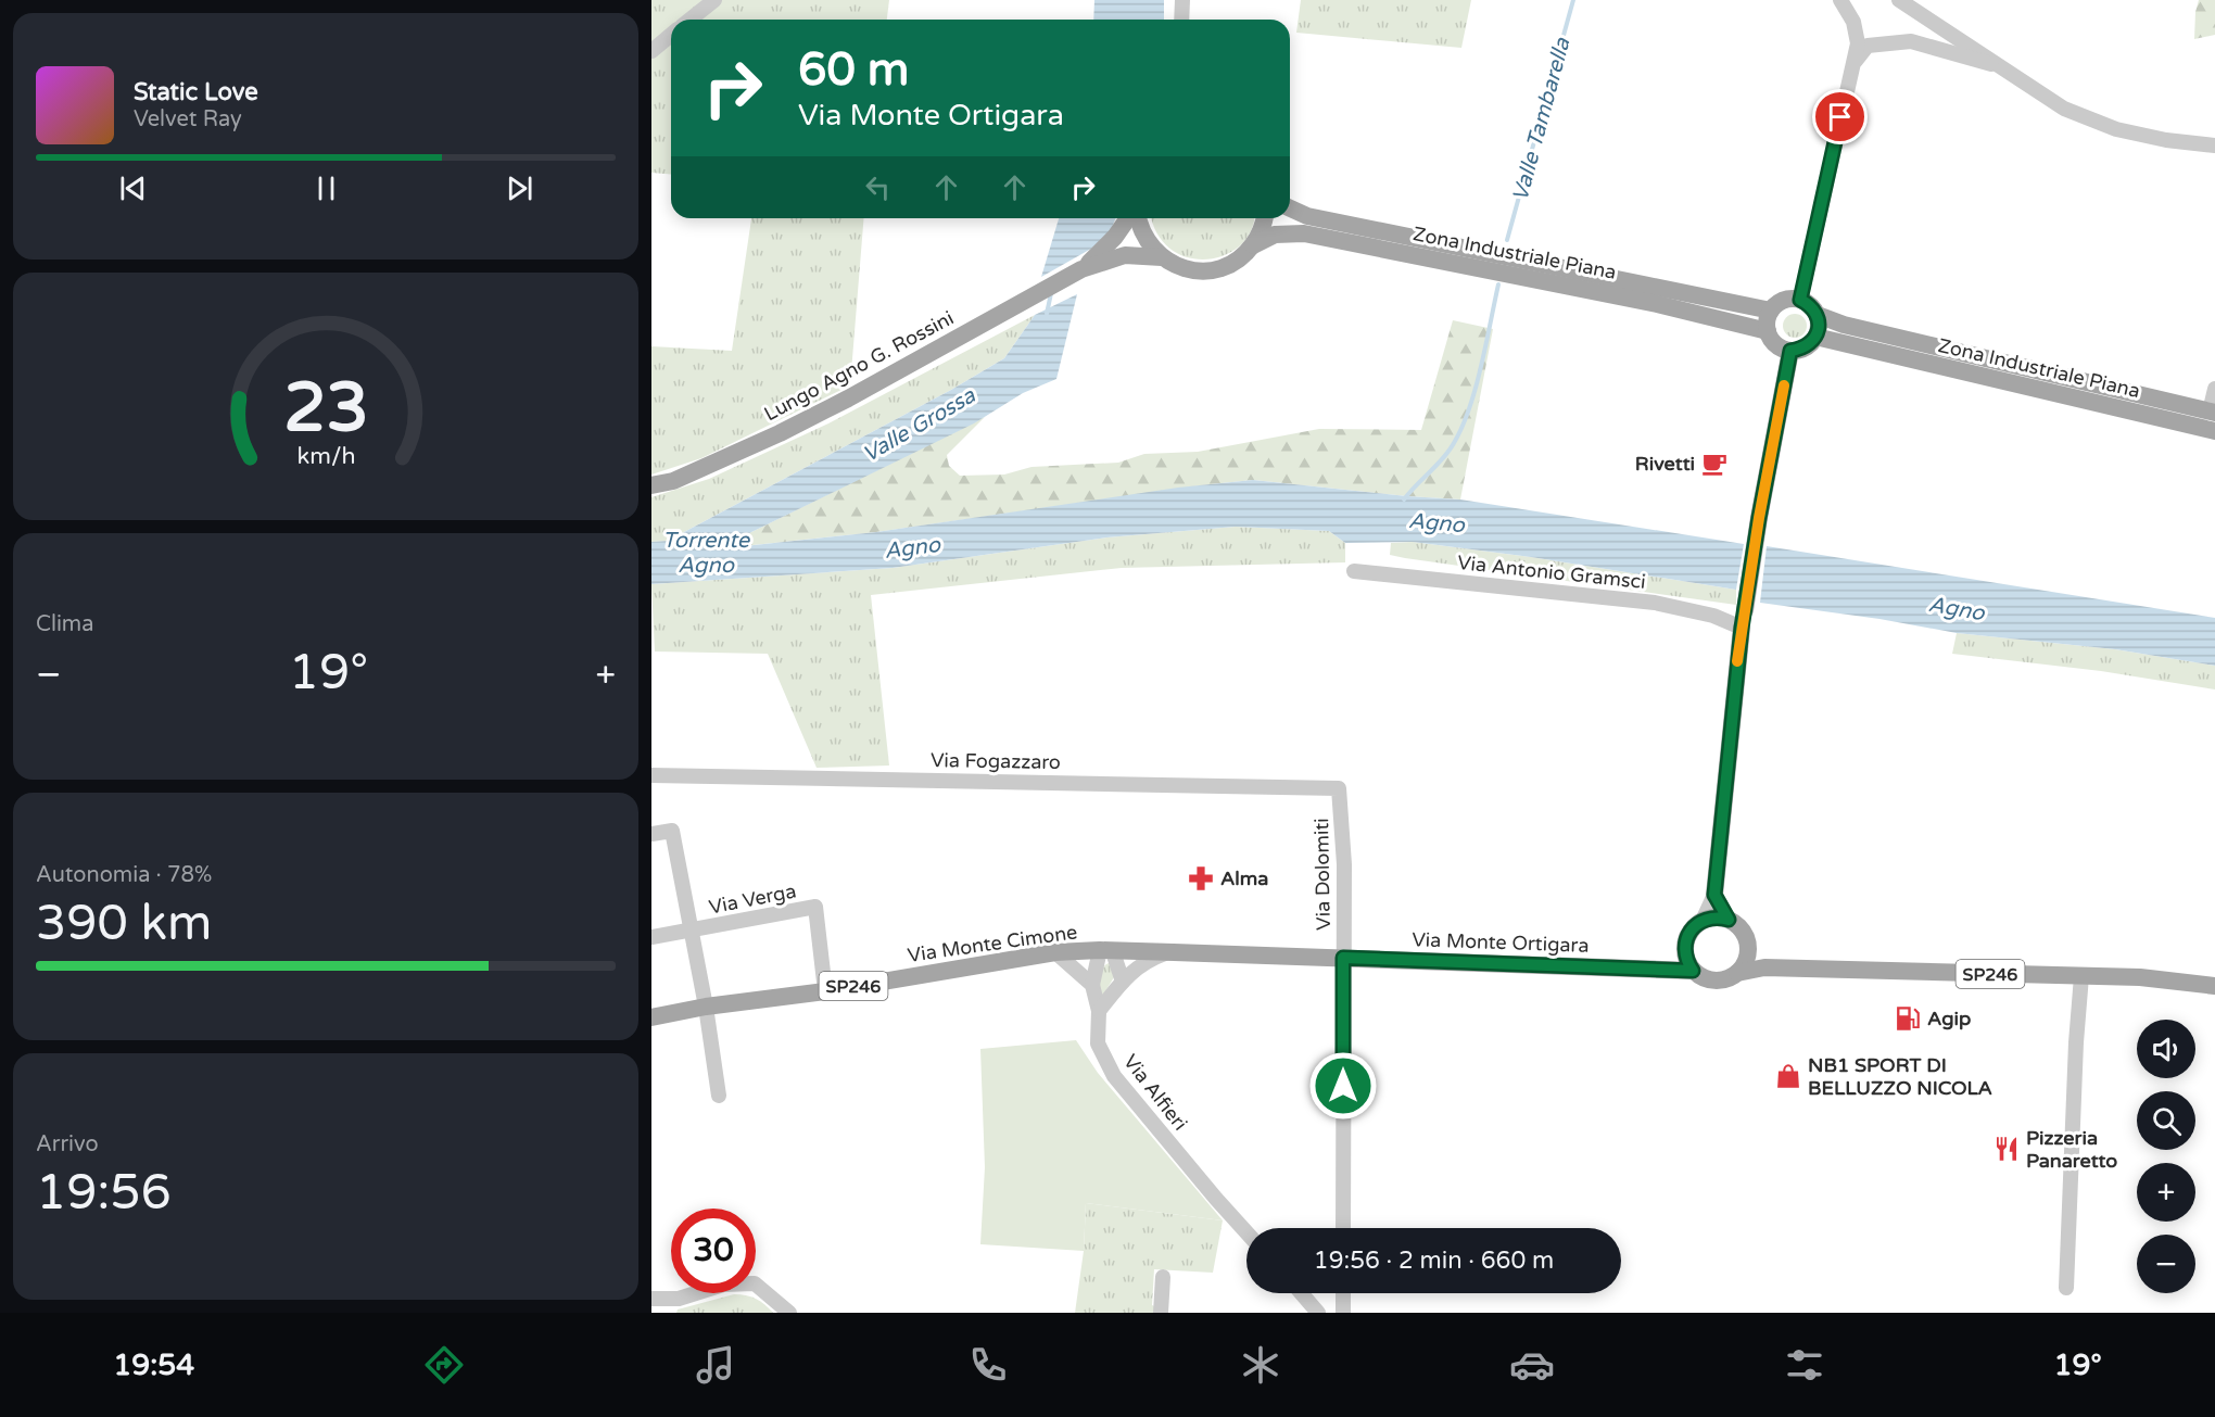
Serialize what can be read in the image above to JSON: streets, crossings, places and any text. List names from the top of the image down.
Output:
{
  "streets": {
    "main road": [
      "Zona Industriale Piana",
      "Lungo Agno G. Rossini",
      "Via Monte Ortigara",
      "Via Monte Cimone",
      "SP246"
    ],
    "street": [
      "Via Antonio Gramsci",
      "Via Fogazzaro",
      "Via Dolomiti",
      "Via Verga",
      "Via Alfieri"
    ]
  },
  "crossings": [
    ["Via Fogazzaro", "Via Dolomiti"],
    ["Via Dolomiti", "Via Monte Ortigara"],
    ["Via Dolomiti", "Via Monte Cimone"],
    ["Via Verga", "Via Monte Cimone"],
    ["Via Monte Ortigara", "Via Monte Cimone"]
  ],
  "water": [
    "Valle Tambarella",
    "Valle Grossa",
    "Agno",
    "Torrente Agno"
  ],
  "places": {
    "cafe": ["Rivetti"],
    "pharmacy": ["Alma"],
    "fuel station": ["Agip"],
    "shop": ["NB1 SPORT DI BELLUZZO NICOLA"],
    "restaurant": ["Pizzeria Panaretto"]
  },
  "page": {
    "turn": ["60 m", "Via Monte Ortigara"],
    "song": ["Static Love", "Velvet Ray"],
    "tile": [
      "Clima",
      ["Autonomia · 78%", "390 km"],
      ["Arrivo", "19:56"]
    ],
    "heat": ["−", "19°", "+"],
    "map_buttons": ["+", "−"],
    "limit": "30",
    "trip": "19:56 · 2 min · 660 m",
    "tabs": ["19:54", "19°"],
    "gauge": ["23", "km/h"]
  }
}
